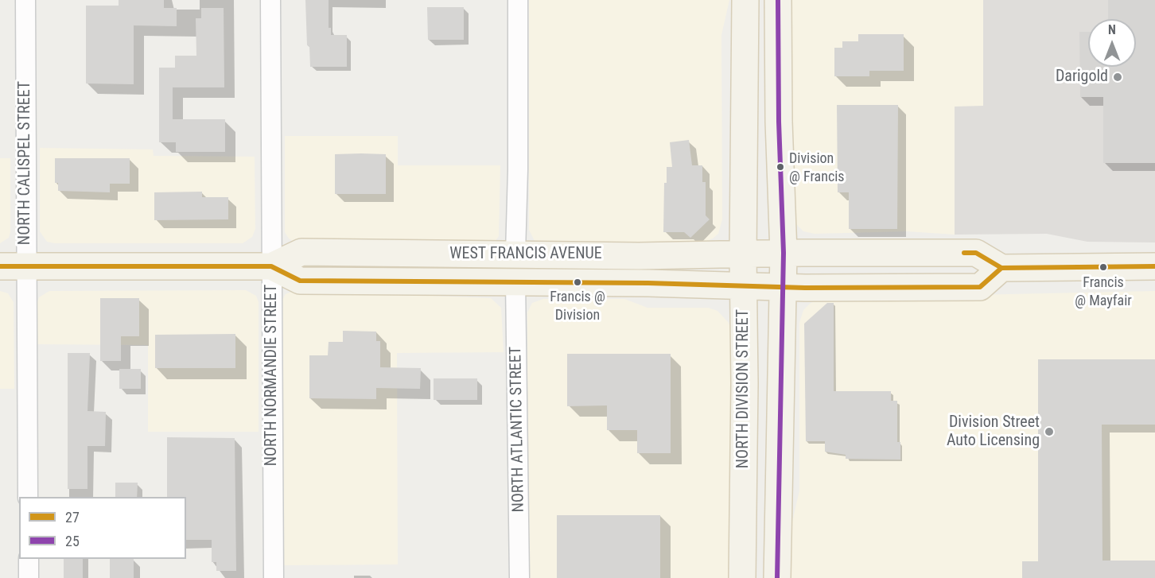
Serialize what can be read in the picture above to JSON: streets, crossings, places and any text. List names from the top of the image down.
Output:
{
  "streets": {
    "main road": ["WEST FRANCIS AVENUE", "NORTH DIVISION STREET"],
    "street": ["NORTH CALISPEL STREET", "NORTH NORMANDIE STREET", "NORTH ATLANTIC STREET"]
  },
  "crossings": [
    ["NORTH CALISPEL STREET", "WEST FRANCIS AVENUE"],
    ["WEST FRANCIS AVENUE", "NORTH NORMANDIE STREET"],
    ["WEST FRANCIS AVENUE", "NORTH DIVISION STREET"],
    ["WEST FRANCIS AVENUE", "NORTH ATLANTIC STREET"]
  ],
  "places": [
    "Darigold",
    "Division @ Francis",
    "Francis @ Mayfair",
    "Francis @ Division",
    "Division Street Auto Licensing"
  ],
  "lines": ["transit line 25", "transit line 27"],
  "legend": ["27", "25"],
  "north": "top"
}
